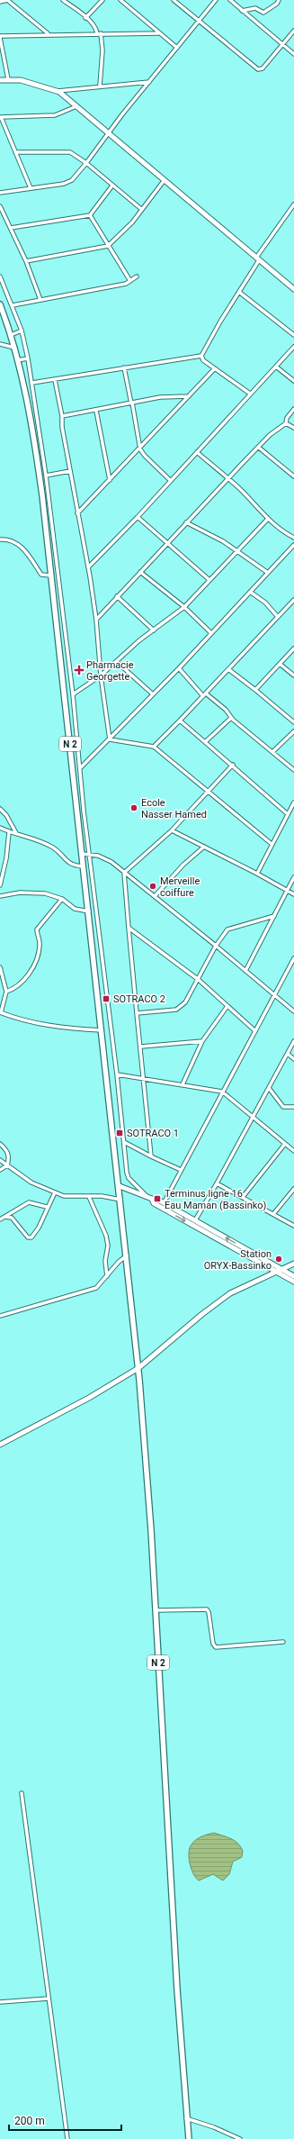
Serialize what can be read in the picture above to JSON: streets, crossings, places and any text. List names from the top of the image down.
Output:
{
  "streets": {
    "main road": ["N 2"]
  },
  "places": {
    "health": ["Pharmacie Georgette"],
    "other": ["Ecole Nasser Hamed", "Merveille coiffure", "Station ORYX-Bassinko"],
    "transit": ["SOTRACO 2", "SOTRACO 1", "Terminus ligne 16 Eau Maman (Bassinko)"]
  },
  "scale_bar": "200 m"
}
